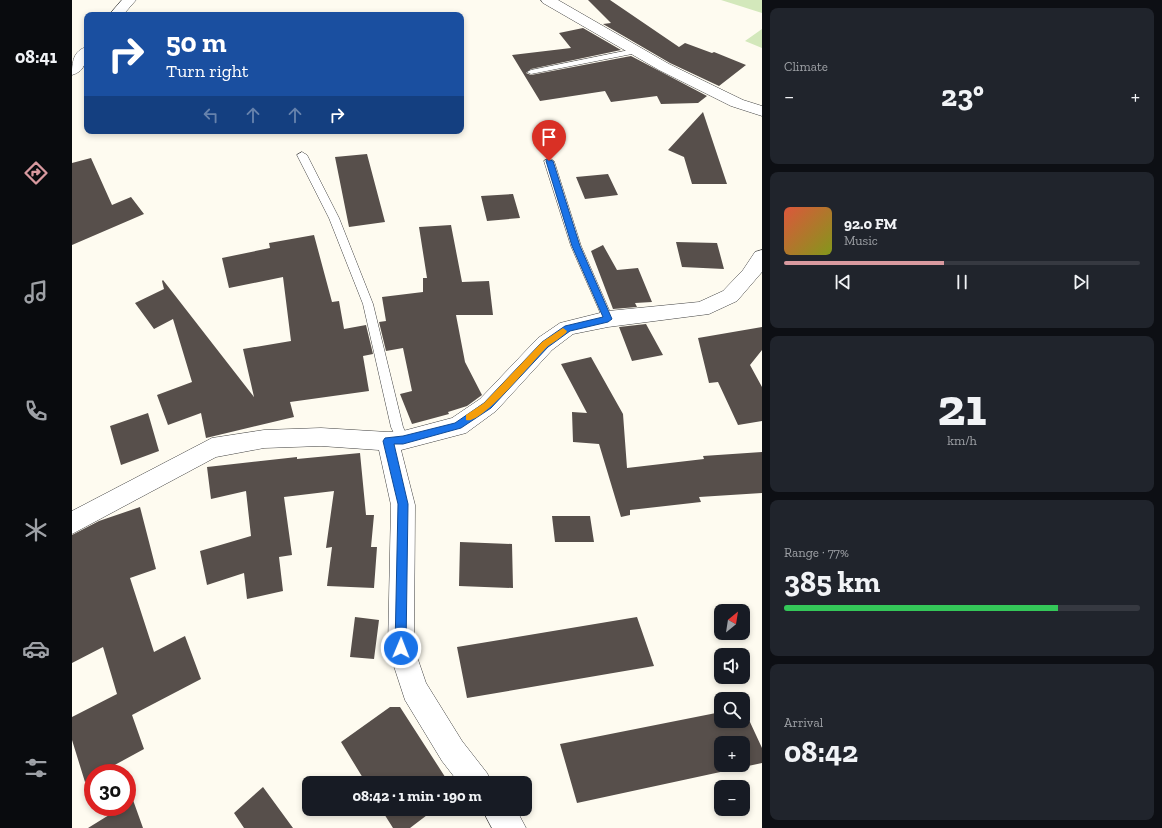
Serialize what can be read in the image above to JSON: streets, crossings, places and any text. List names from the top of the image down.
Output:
{
  "north": "top right",
  "page": {
    "tabs": "08:41",
    "tile": [
      "Climate",
      ["21", "km/h"],
      ["Range · 77%", "385 km"],
      ["Arrival", "08:42"]
    ],
    "turn": ["50 m", "Turn right"],
    "heat": ["−", "23°", "+"],
    "song": ["92.0 FM", "Music"],
    "map_buttons": ["+", "−"],
    "limit": "30",
    "trip": "08:42 · 1 min · 190 m"
  }
}
